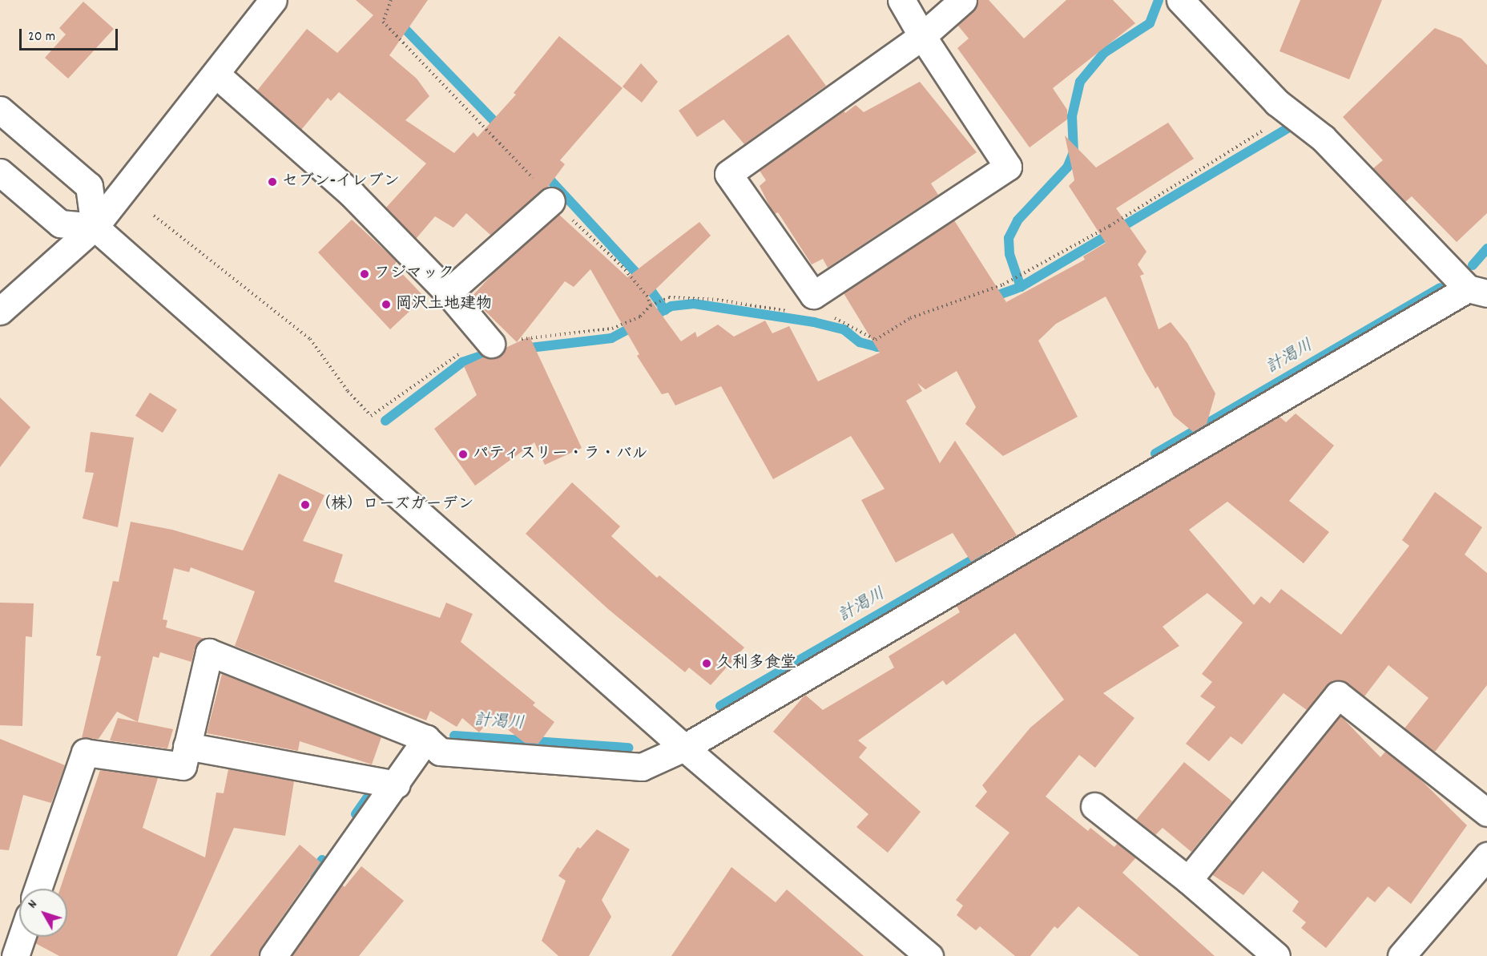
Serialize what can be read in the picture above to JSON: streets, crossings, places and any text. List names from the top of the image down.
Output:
{
  "water": ["計渇川"],
  "places": [
    "セブン-イレブン",
    "フジマック",
    "岡沢土地建物",
    "パティスリー・ラ・バル",
    "（株）ローズガーデン",
    "久利多食堂"
  ],
  "scale_bar": "20 m",
  "north": "top left"
}
